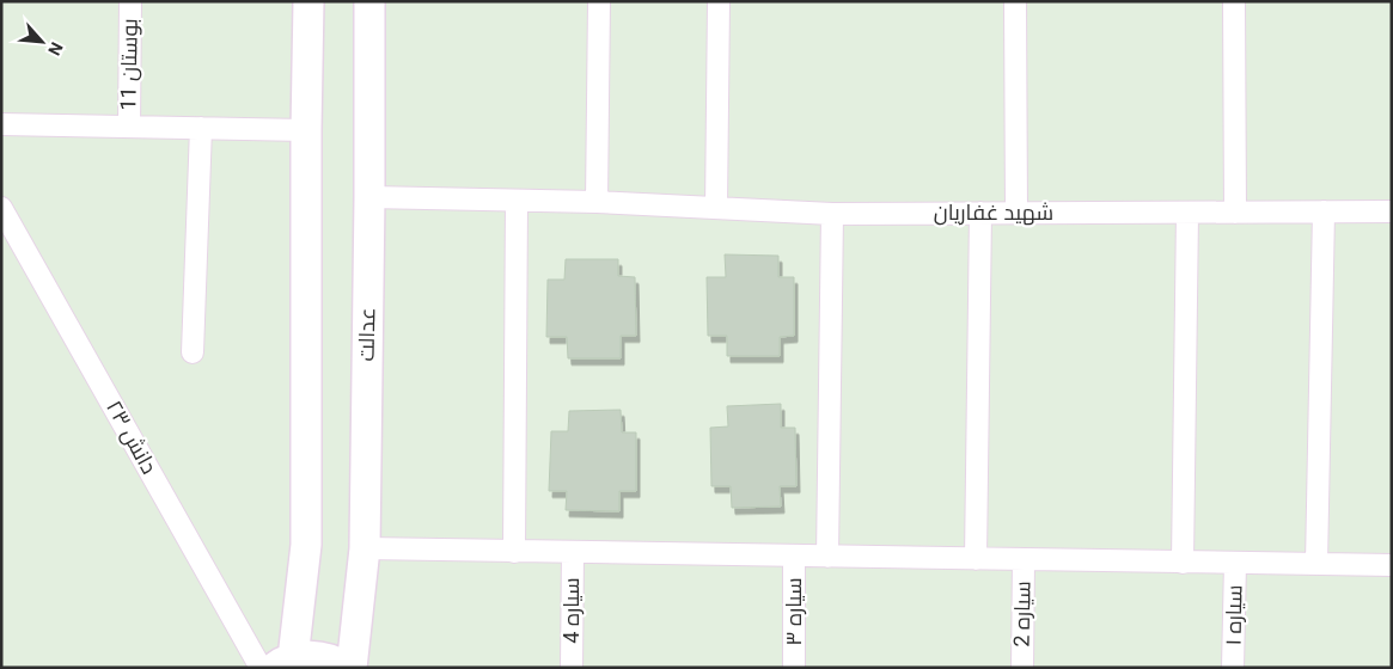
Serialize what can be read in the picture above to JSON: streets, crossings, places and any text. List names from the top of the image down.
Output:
{
  "streets": {
    "street": [
      "بوستان 11",
      "شهید غفاریان",
      "عدالت",
      "دانش ۲۳",
      "سیاره 4",
      "سیاره ۳",
      "سیاره 2",
      "سیاره ۱"
    ]
  },
  "crossings": [
    ["شهید غفاریان", "عدالت"]
  ],
  "north": "bottom right"
}
